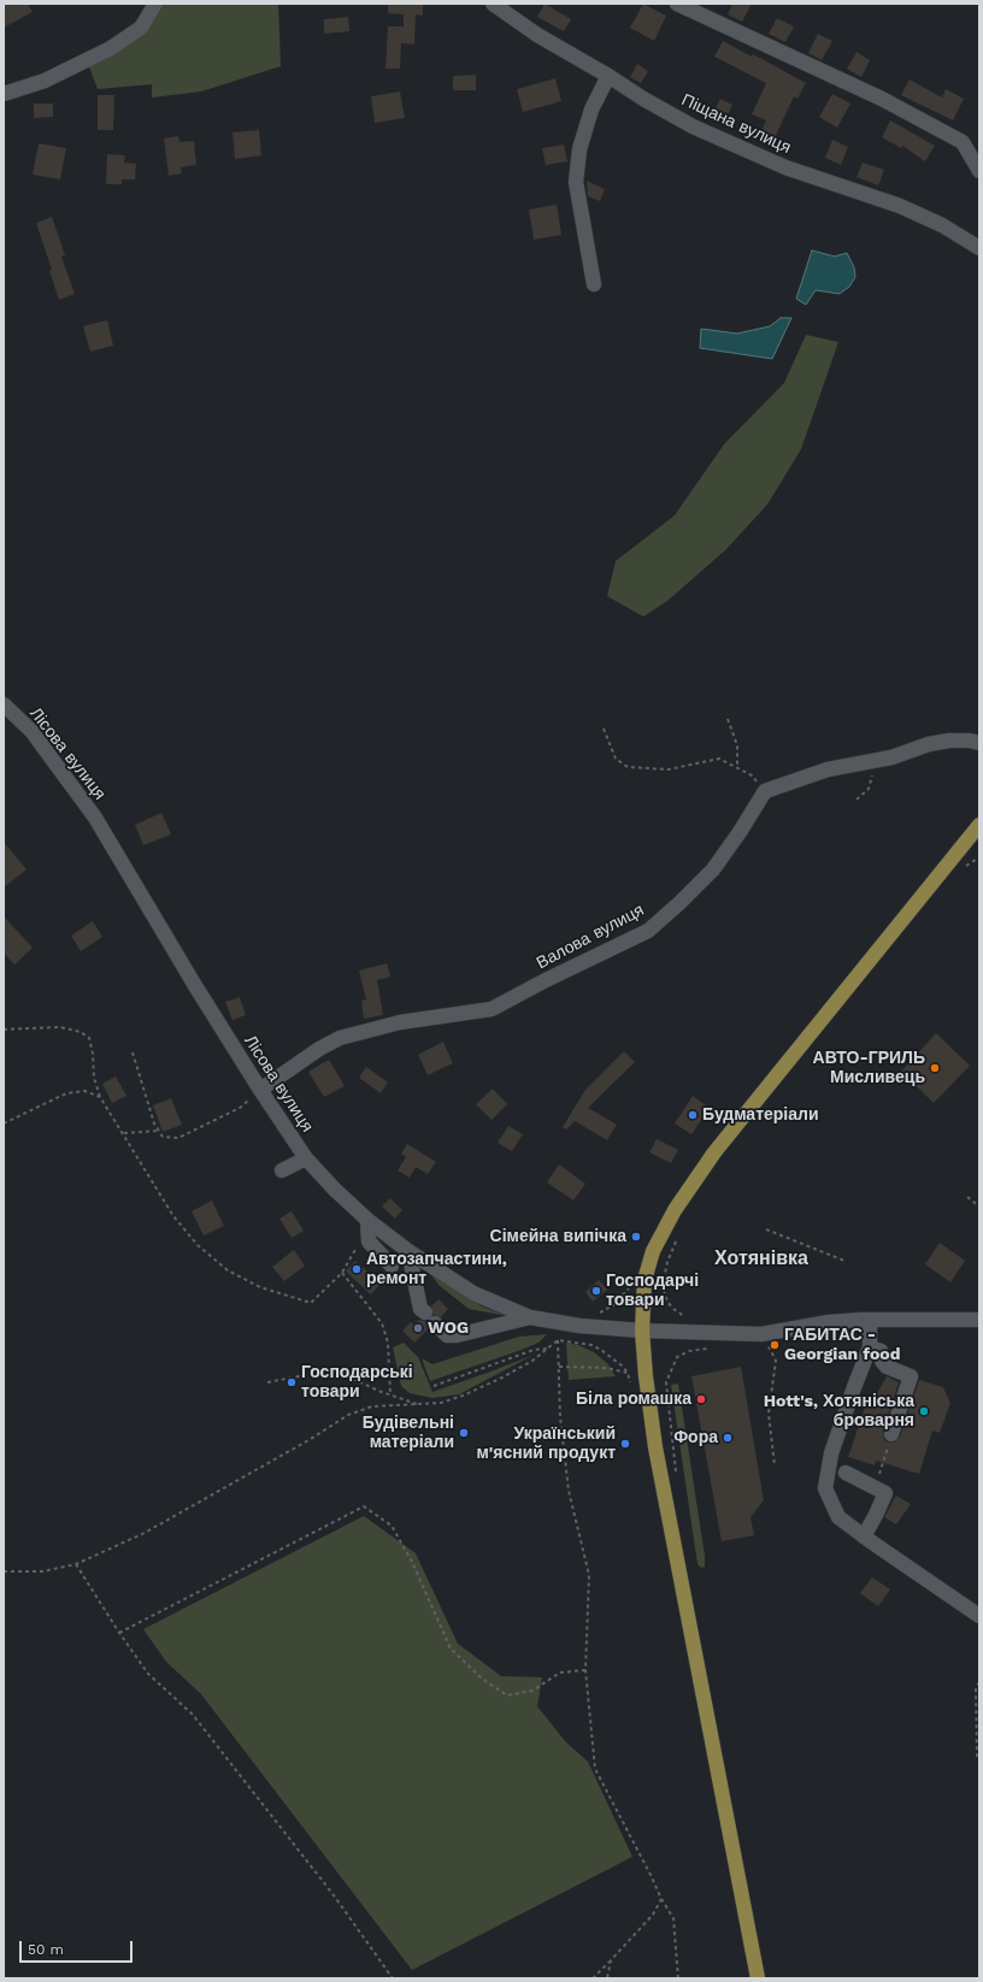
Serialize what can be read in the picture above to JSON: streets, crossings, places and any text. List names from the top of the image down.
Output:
{
  "streets": {
    "street": ["Піщана вулиця", "Лісова вулиця", "Валова вулиця"]
  },
  "crossings": [
    ["Лісова вулиця", "Валова вулиця"]
  ],
  "districts": ["Хотянівка"],
  "places": [
    "АВТО-ГРИЛЬ Мисливець",
    "Будматеріали",
    "Сімейна випічка",
    "Автозапчастини, ремонт",
    "Господарчі товари",
    "WOG",
    "ГАБИТАС - Georgian food",
    "Господарські товари",
    "Біла ромашка",
    "Hott's, Хотяніська броварня",
    "Будівельні матеріали",
    "Фора",
    "Український м'ясний продукт"
  ],
  "scale_bar": "50 m"
}
